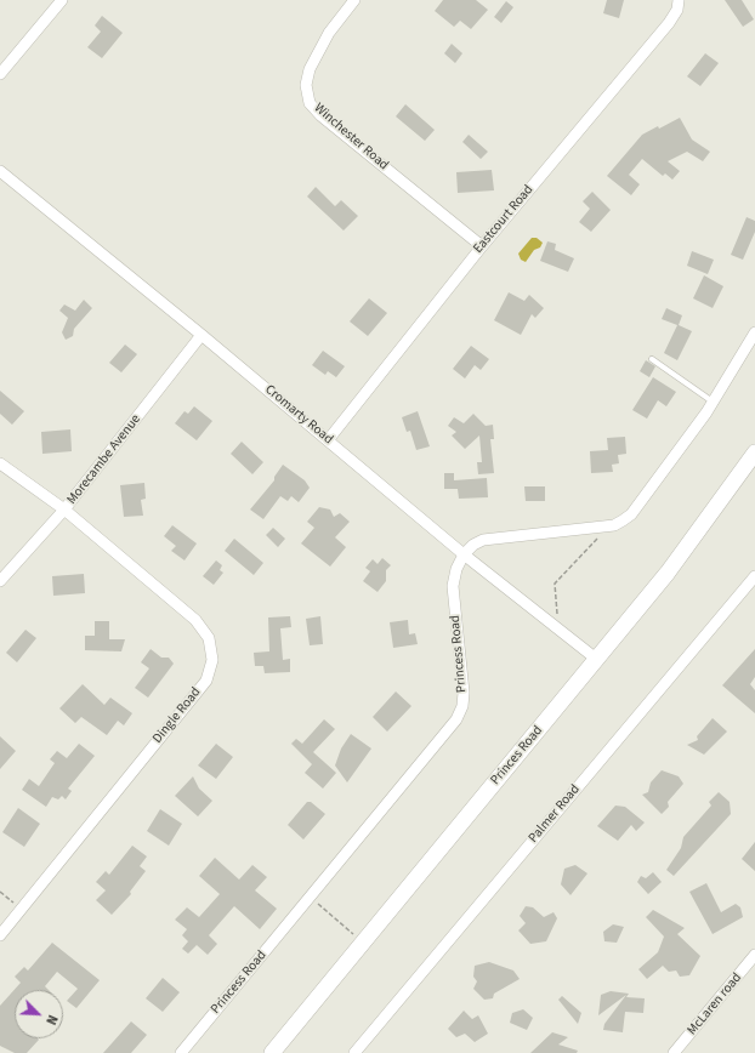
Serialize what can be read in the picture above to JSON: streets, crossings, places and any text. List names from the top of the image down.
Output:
{
  "streets": {
    "main road": ["Princes Road"],
    "street": [
      "Winchester Road",
      "Eastcourt Road",
      "Cromarty Road",
      "Morecambe Avenue",
      "Princess Road",
      "Dingle Road",
      "Palmer Road",
      "McLaren road"
    ]
  },
  "crossings": [
    ["Winchester Road", "Eastcourt Road"],
    ["Eastcourt Road", "Cromarty Road"],
    ["Cromarty Road", "Morecambe Avenue"],
    ["Cromarty Road", "Princess Road"],
    ["Cromarty Road", "Princes Road"],
    ["Morecambe Avenue", "Dingle Road"]
  ],
  "north": "bottom right"
}
